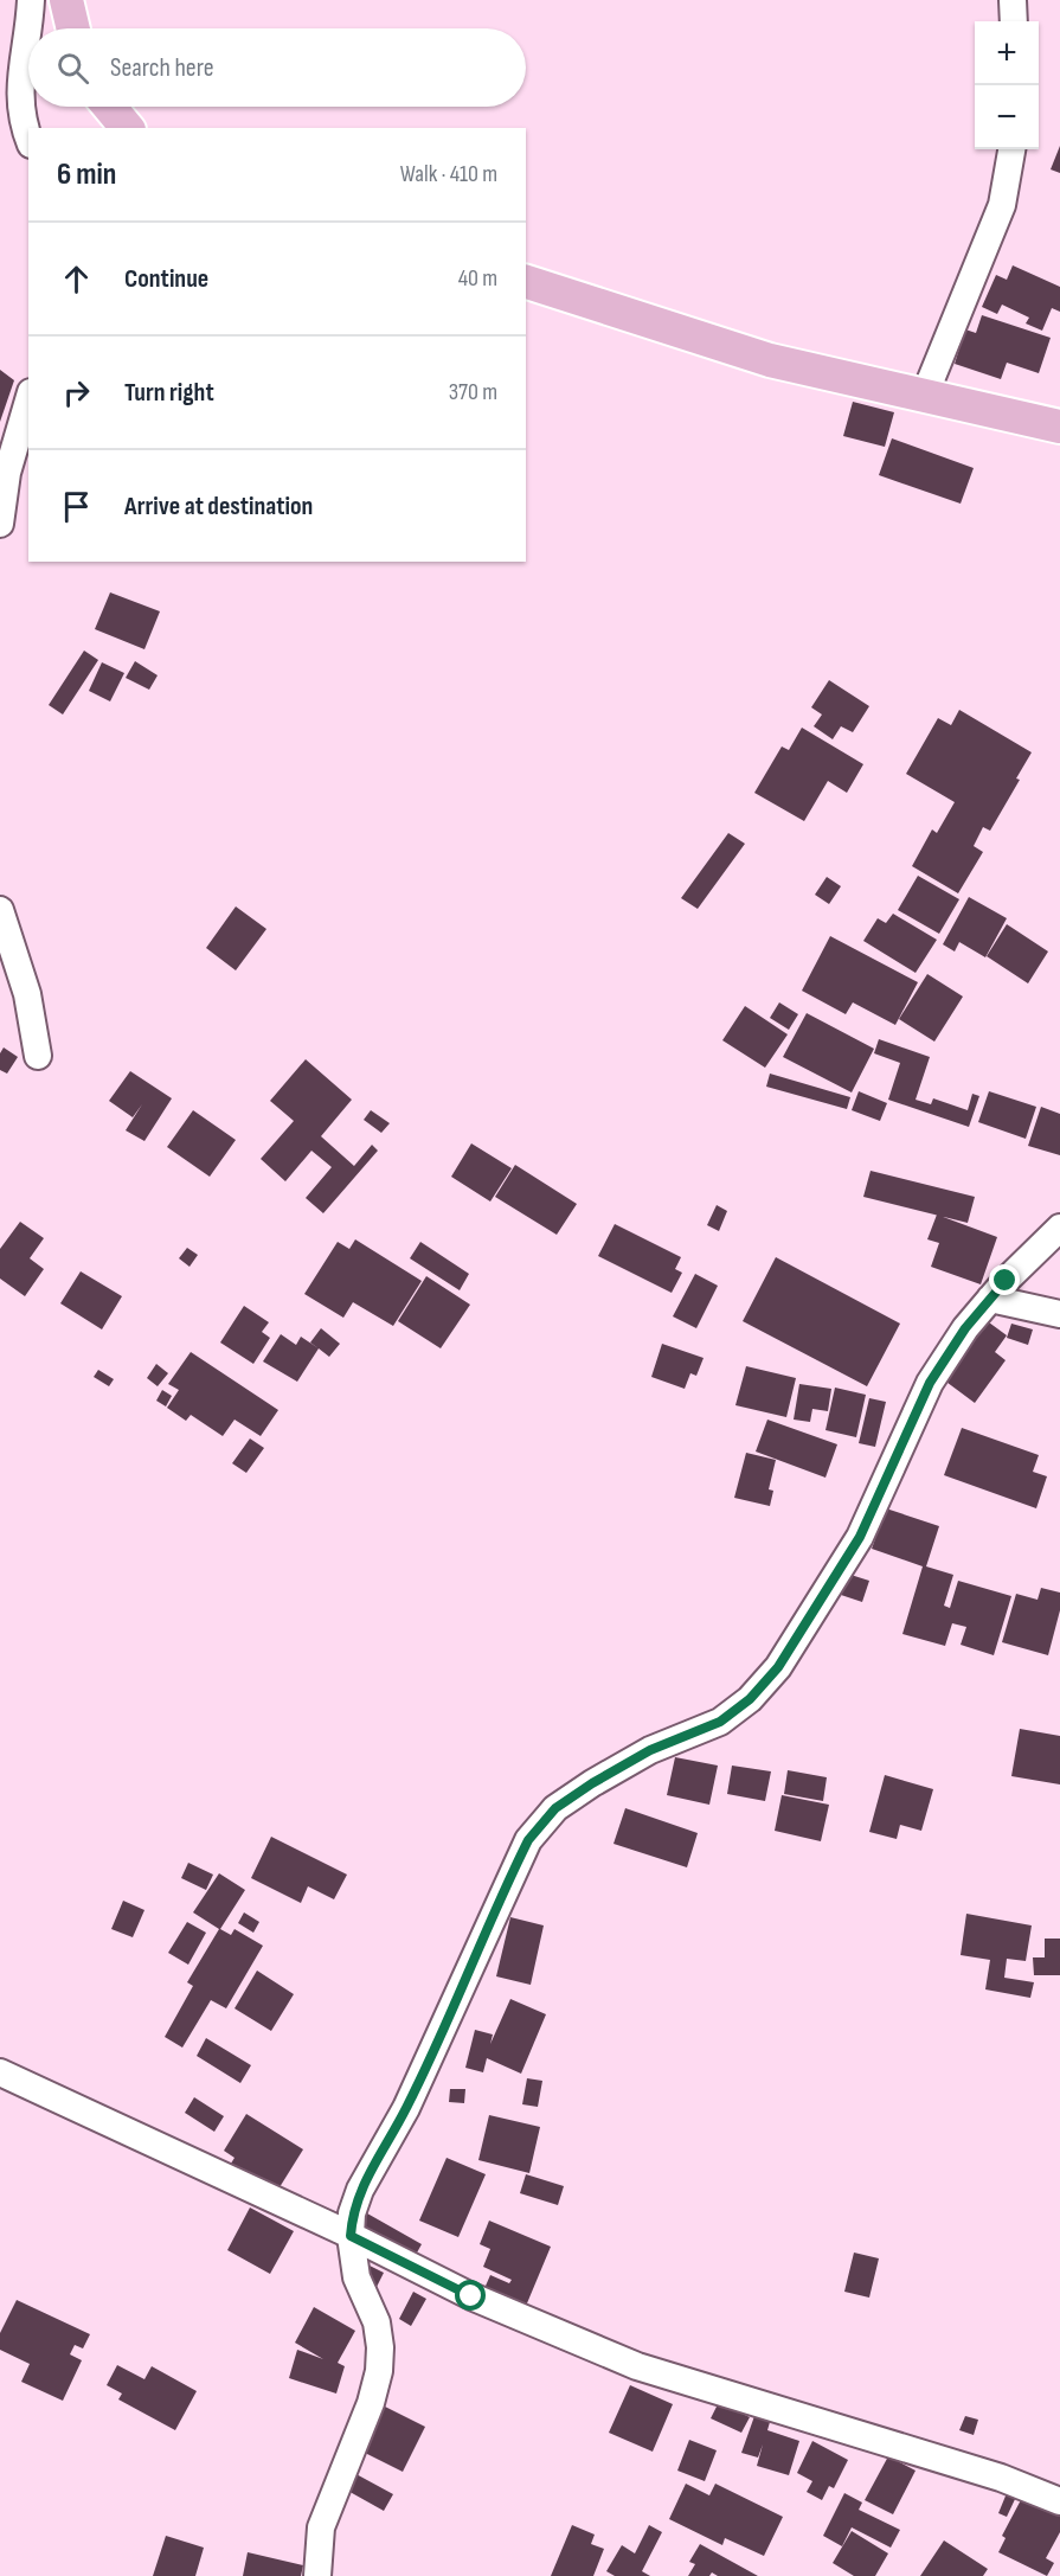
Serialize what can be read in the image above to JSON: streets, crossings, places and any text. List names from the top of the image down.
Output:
{
  "page": {
    "map_buttons": ["+", "−"],
    "search": "Search here",
    "heading": ["6 min", "Walk · 410 m"],
    "list": [
      ["Continue", "40 m"],
      ["Turn right", "370 m"],
      "Arrive at destination"
    ]
  }
}
